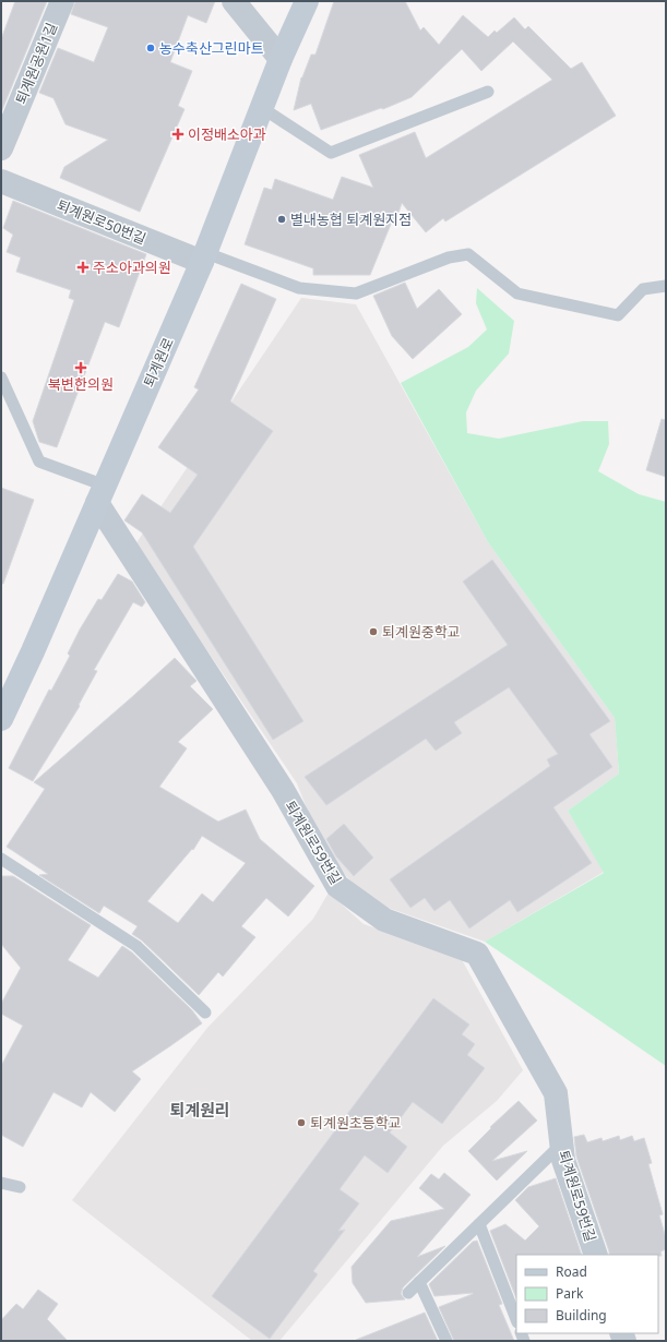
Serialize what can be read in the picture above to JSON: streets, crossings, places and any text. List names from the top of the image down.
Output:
{
  "streets": {
    "street": [
      "퇴계원공원1길",
      "퇴계원로50번길",
      "퇴계원로",
      "퇴계원로59번길"
    ]
  },
  "crossings": [
    ["퇴계원로50번길", "퇴계원로"],
    ["퇴계원로", "퇴계원로59번길"]
  ],
  "districts": ["퇴계원리"],
  "places": {
    "other": [
      "농수축산그린마트",
      "별내농협 퇴계원지점",
      "퇴계원중학교",
      "퇴계원초등학교"
    ],
    "health": ["이정배소아과", "주소아과의원", "북변한의원"]
  },
  "legend": ["Road", "Park", "Building"]
}
